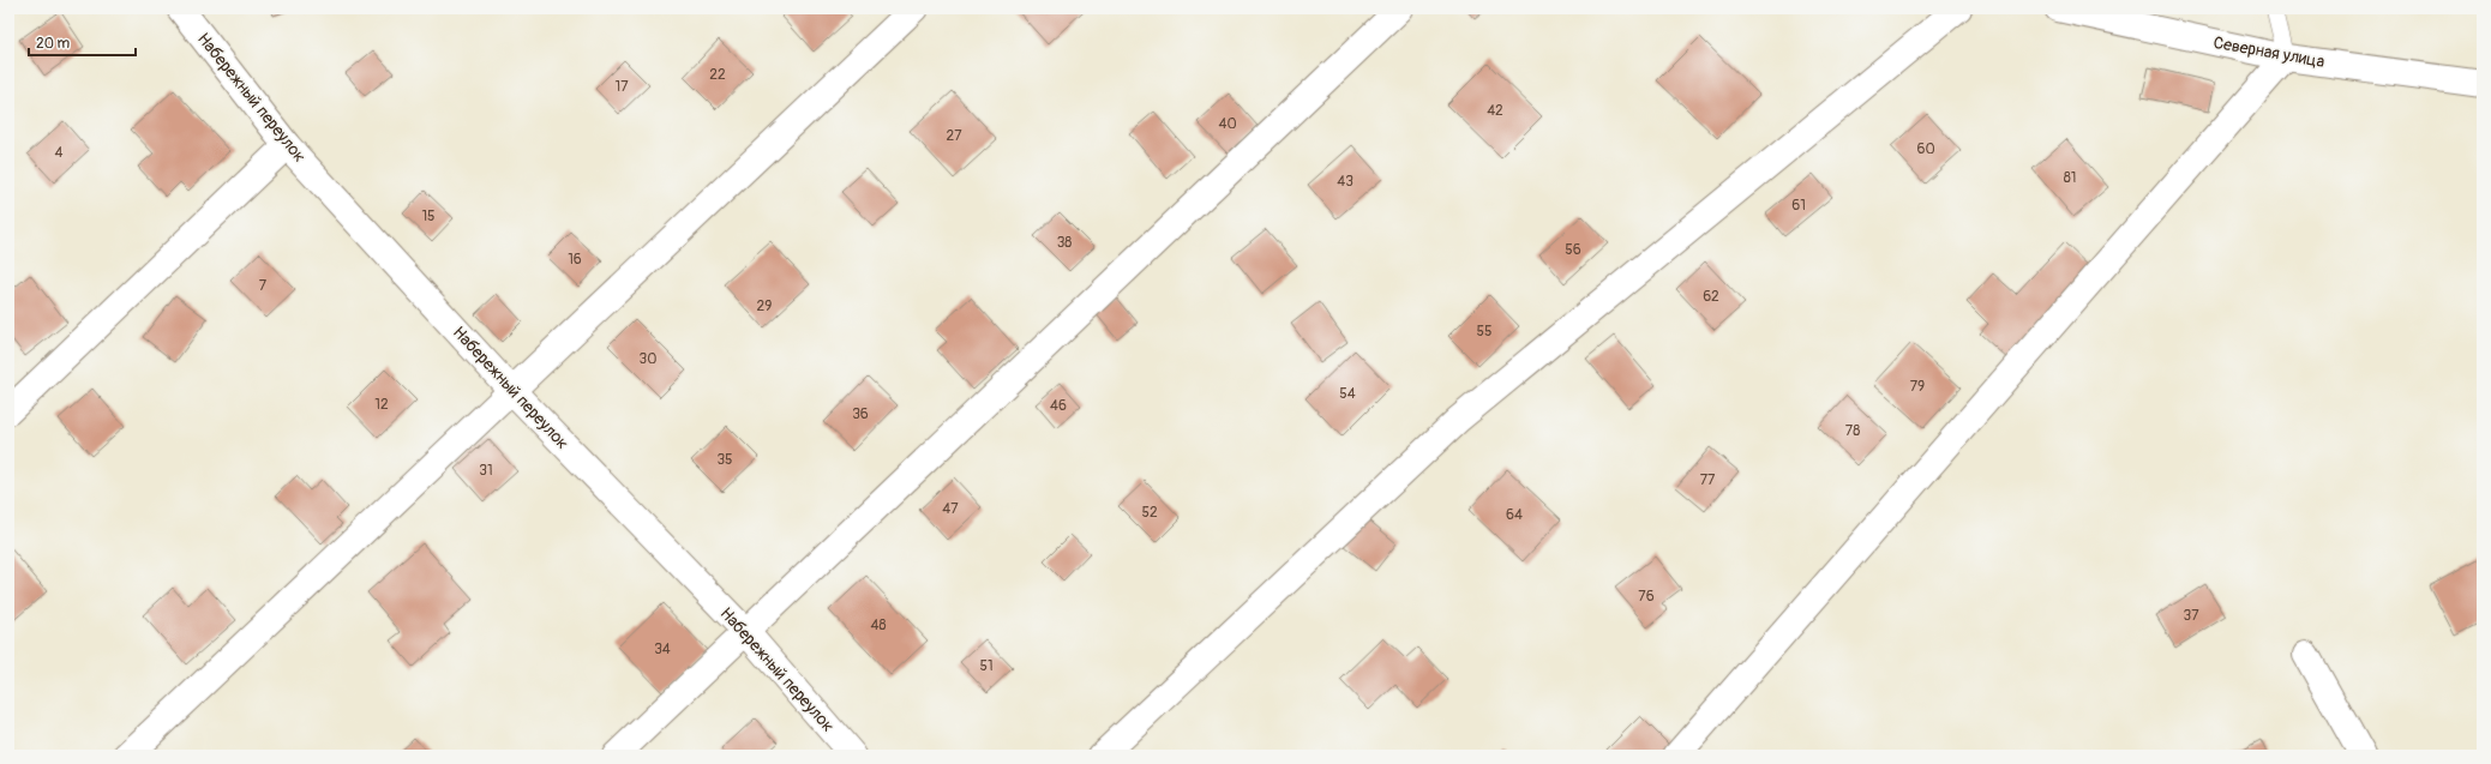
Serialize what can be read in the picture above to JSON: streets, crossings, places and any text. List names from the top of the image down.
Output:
{
  "streets": {
    "street": ["Северная улица", "Набережный переулок"]
  },
  "house_numbers": [
    "22",
    "17",
    "42",
    "40",
    "27",
    "60",
    "4",
    "81",
    "43",
    "61",
    "15",
    "38",
    "56",
    "16",
    "7",
    "62",
    "29",
    "55",
    "30",
    "79",
    "54",
    "12",
    "46",
    "36",
    "78",
    "35",
    "31",
    "77",
    "47",
    "52",
    "64",
    "76",
    "37",
    "48",
    "34",
    "51"
  ],
  "scale_bar": "20 m"
}
